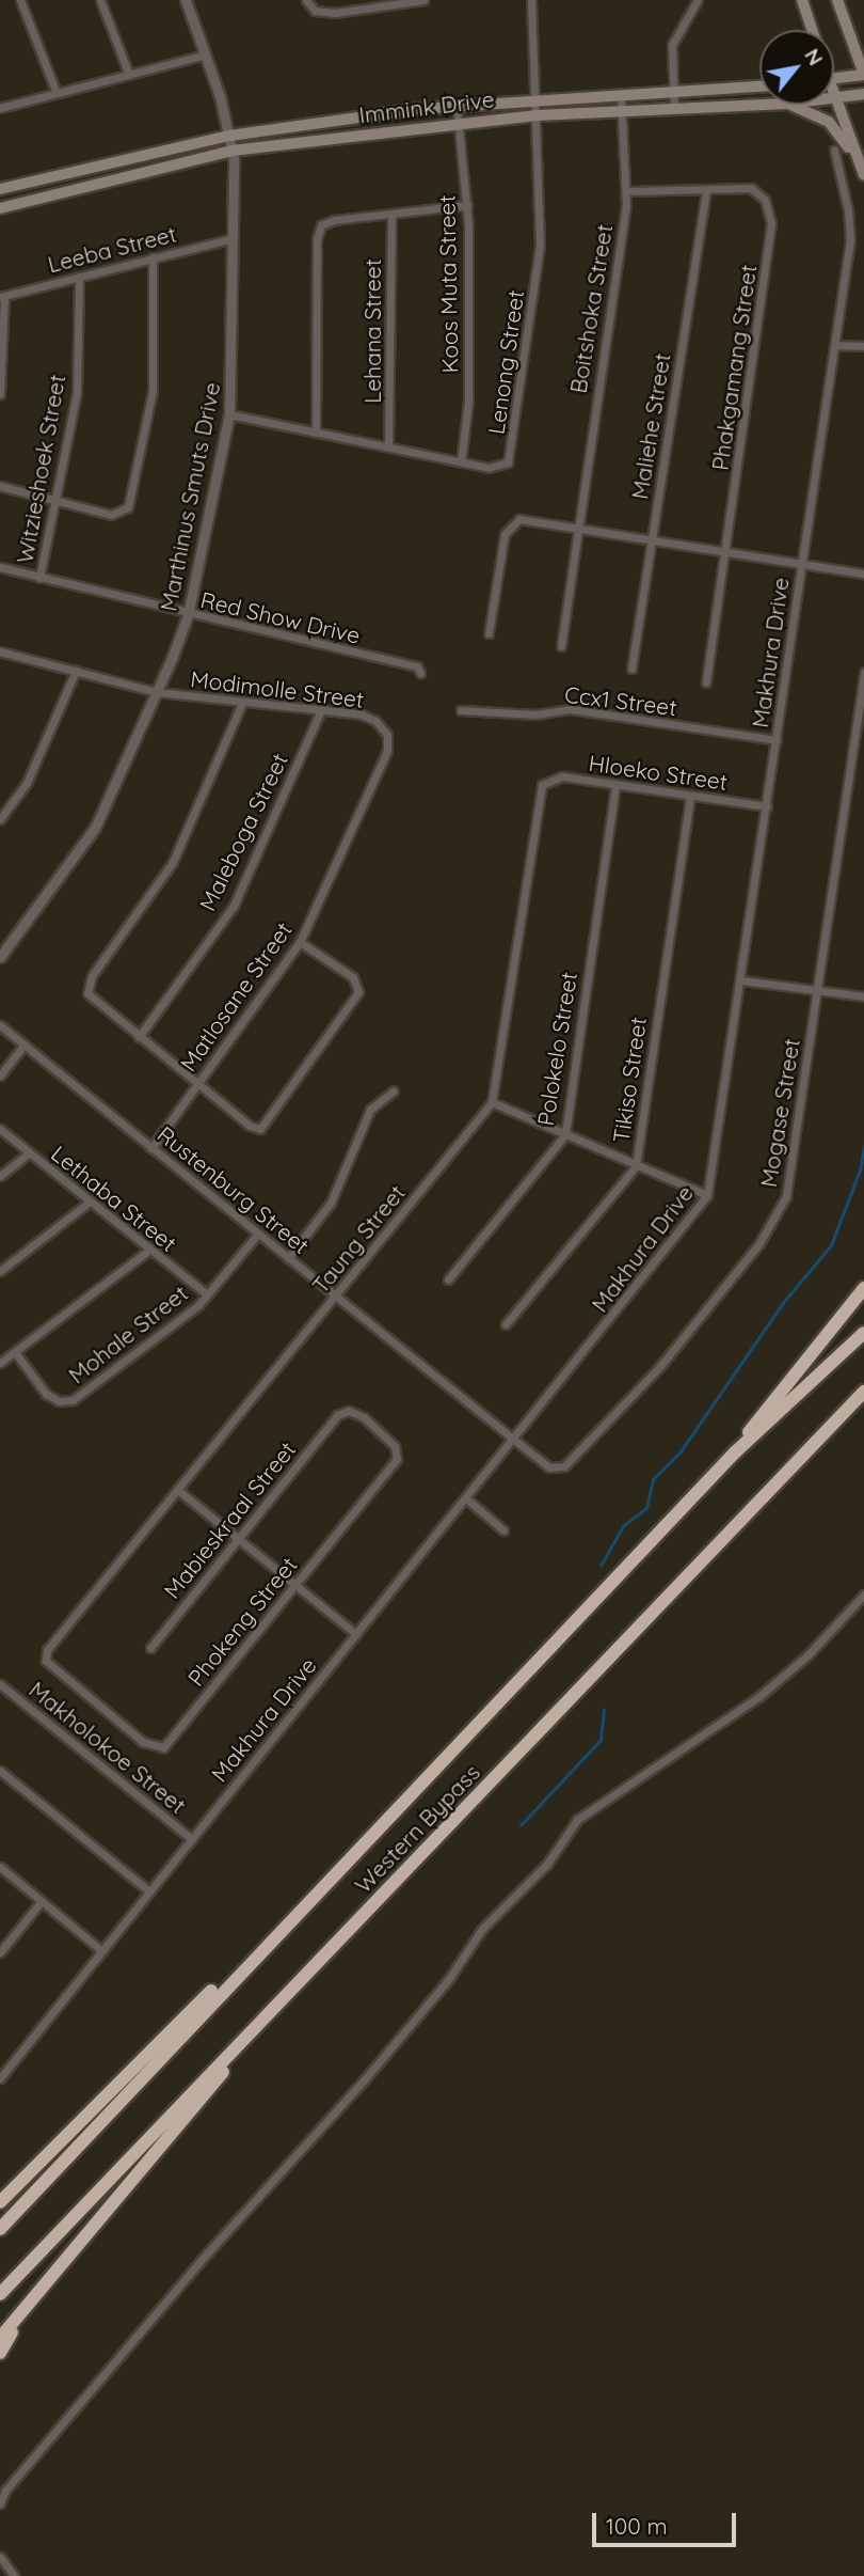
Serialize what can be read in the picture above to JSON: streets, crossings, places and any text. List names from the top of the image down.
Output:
{
  "streets": {
    "highway": ["Western Bypass"],
    "main road": ["Immink Drive"],
    "street": [
      "Leeba Street",
      "Koos Muta Street",
      "Boitshoka Street",
      "Lehana Street",
      "Lenong Street",
      "Phakgamang Street",
      "Maliehe Street",
      "Witzieshoek Street",
      "Marthinus Smuts Drive",
      "Red Show Drive",
      "Makhura Drive",
      "Modimolle Street",
      "Ccx1 Street",
      "Hloeko Street",
      "Maleboga Street",
      "Matlosane Street",
      "Polokelo Street",
      "Tikiso Street",
      "Mogase Street",
      "Rustenburg Street",
      "Lethaba Street",
      "Taung Street",
      "Mohale Street",
      "Mabieskraal Street",
      "Phokeng Street",
      "Makholokoe Street"
    ]
  },
  "crossings": [
    ["Immink Drive", "Koos Muta Street"],
    ["Immink Drive", "Boitshoka Street"],
    ["Immink Drive", "Lenong Street"],
    ["Immink Drive", "Marthinus Smuts Drive"],
    ["Leeba Street", "Witzieshoek Street"],
    ["Leeba Street", "Marthinus Smuts Drive"],
    ["Koos Muta Street", "Lenong Street"],
    ["Boitshoka Street", "Phakgamang Street"],
    ["Lehana Street", "Lenong Street"],
    ["Lenong Street", "Marthinus Smuts Drive"],
    ["Phakgamang Street", "Maliehe Street"],
    ["Witzieshoek Street", "Red Show Drive"],
    ["Marthinus Smuts Drive", "Red Show Drive"],
    ["Marthinus Smuts Drive", "Modimolle Street"],
    ["Makhura Drive", "Ccx1 Street"],
    ["Makhura Drive", "Hloeko Street"],
    ["Makhura Drive", "Mogase Street"],
    ["Makhura Drive", "Rustenburg Street"],
    ["Makhura Drive", "Makholokoe Street"],
    ["Modimolle Street", "Maleboga Street"],
    ["Modimolle Street", "Matlosane Street"],
    ["Hloeko Street", "Polokelo Street"],
    ["Hloeko Street", "Tikiso Street"],
    ["Hloeko Street", "Taung Street"],
    ["Matlosane Street", "Rustenburg Street"],
    ["Mogase Street", "Rustenburg Street"],
    ["Rustenburg Street", "Taung Street"],
    ["Rustenburg Street", "Mohale Street"],
    ["Lethaba Street", "Mohale Street"],
    ["Taung Street", "Phokeng Street"],
    ["Mabieskraal Street", "Phokeng Street"]
  ],
  "scale_bar": "100 m",
  "north": "top right"
}
